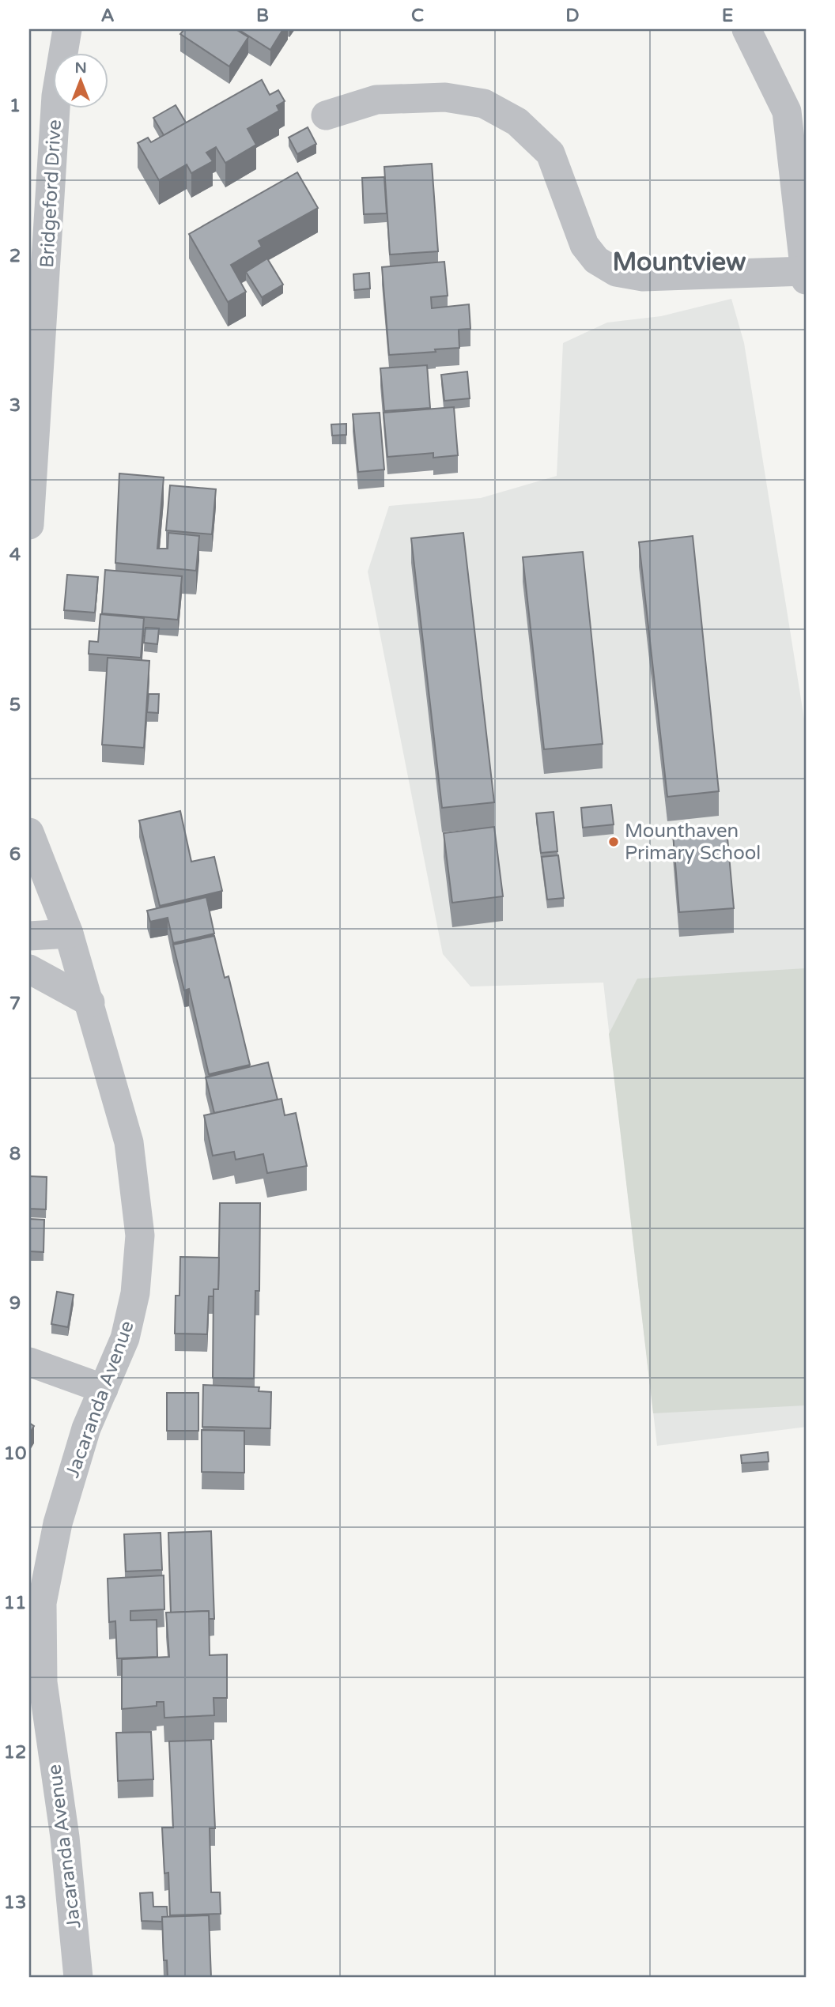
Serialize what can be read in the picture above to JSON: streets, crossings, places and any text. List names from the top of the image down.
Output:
{
  "streets": {
    "street": ["Bridgeford Drive", "Jacaranda Avenue"]
  },
  "districts": ["Mountview"],
  "places": ["Mounthaven Primary School"],
  "north": "top",
  "grid": {
    "columns": [
      "A",
      "B",
      "C",
      "D",
      "E"
    ],
    "rows": [
      "1",
      "2",
      "3",
      "4",
      "5",
      "6",
      "7",
      "8",
      "9",
      "10",
      "11",
      "12",
      "13"
    ]
  }
}
